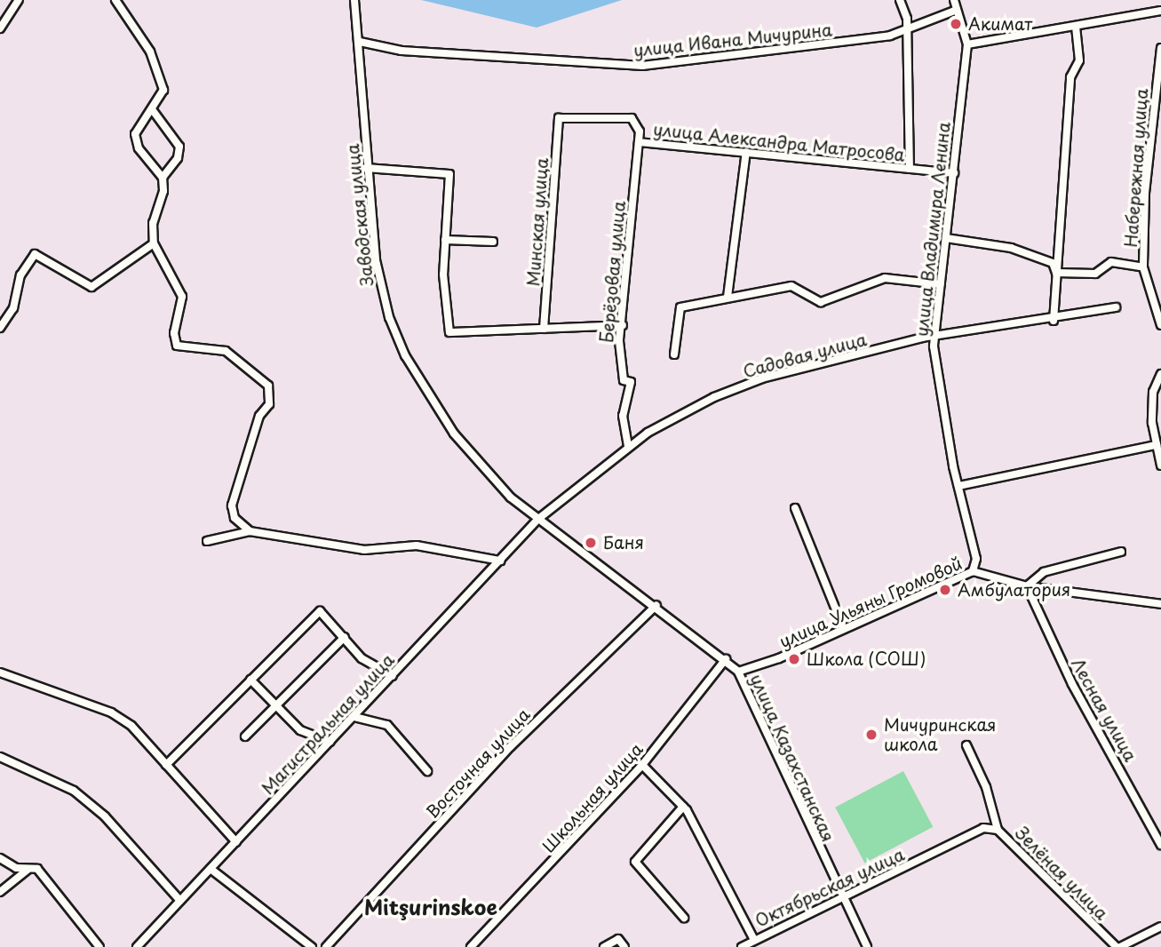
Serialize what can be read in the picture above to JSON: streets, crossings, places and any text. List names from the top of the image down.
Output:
{
  "streets": {
    "street": [
      "улица Ивана Мичурина",
      "улица Александра Матросова",
      "Набережная улица",
      "Заводская улица",
      "Минская улица",
      "улица Владимира Ленина",
      "Берёзовая улица",
      "Садовая улица",
      "улица Ульяны Громовой",
      "Лесная улица",
      "Магистральная улица",
      "улица Казахстанская",
      "Восточная улица",
      "Школьная улица",
      "Зелёная улица",
      "Октябрьская улица"
    ]
  },
  "crossings": [
    ["улица Ивана Мичурина", "Заводская улица"],
    ["улица Ивана Мичурина", "улица Владимира Ленина"],
    ["улица Александра Матросова", "улица Владимира Ленина"],
    ["улица Александра Матросова", "Берёзовая улица"],
    ["Заводская улица", "Садовая улица"],
    ["Заводская улица", "Магистральная улица"],
    ["Заводская улица", "улица Казахстанская"],
    ["Минская улица", "Берёзовая улица"],
    ["улица Владимира Ленина", "Садовая улица"],
    ["улица Владимира Ленина", "улица Ульяны Громовой"],
    ["Берёзовая улица", "Садовая улица"],
    ["Садовая улица", "Магистральная улица"],
    ["Садовая улица", "улица Казахстанская"],
    ["улица Ульяны Громовой", "Лесная улица"],
    ["улица Ульяны Громовой", "улица Казахстанская"],
    ["Магистральная улица", "улица Казахстанская"],
    ["улица Казахстанская", "Восточная улица"],
    ["улица Казахстанская", "Школьная улица"],
    ["улица Казахстанская", "Октябрьская улица"],
    ["Зелёная улица", "Октябрьская улица"]
  ],
  "districts": ["Mitşurinskoe"],
  "places": [
    "Акимат",
    "Баня",
    "Амбулатория",
    "Школа (СОШ)",
    "Мичуринская школа"
  ]
}
